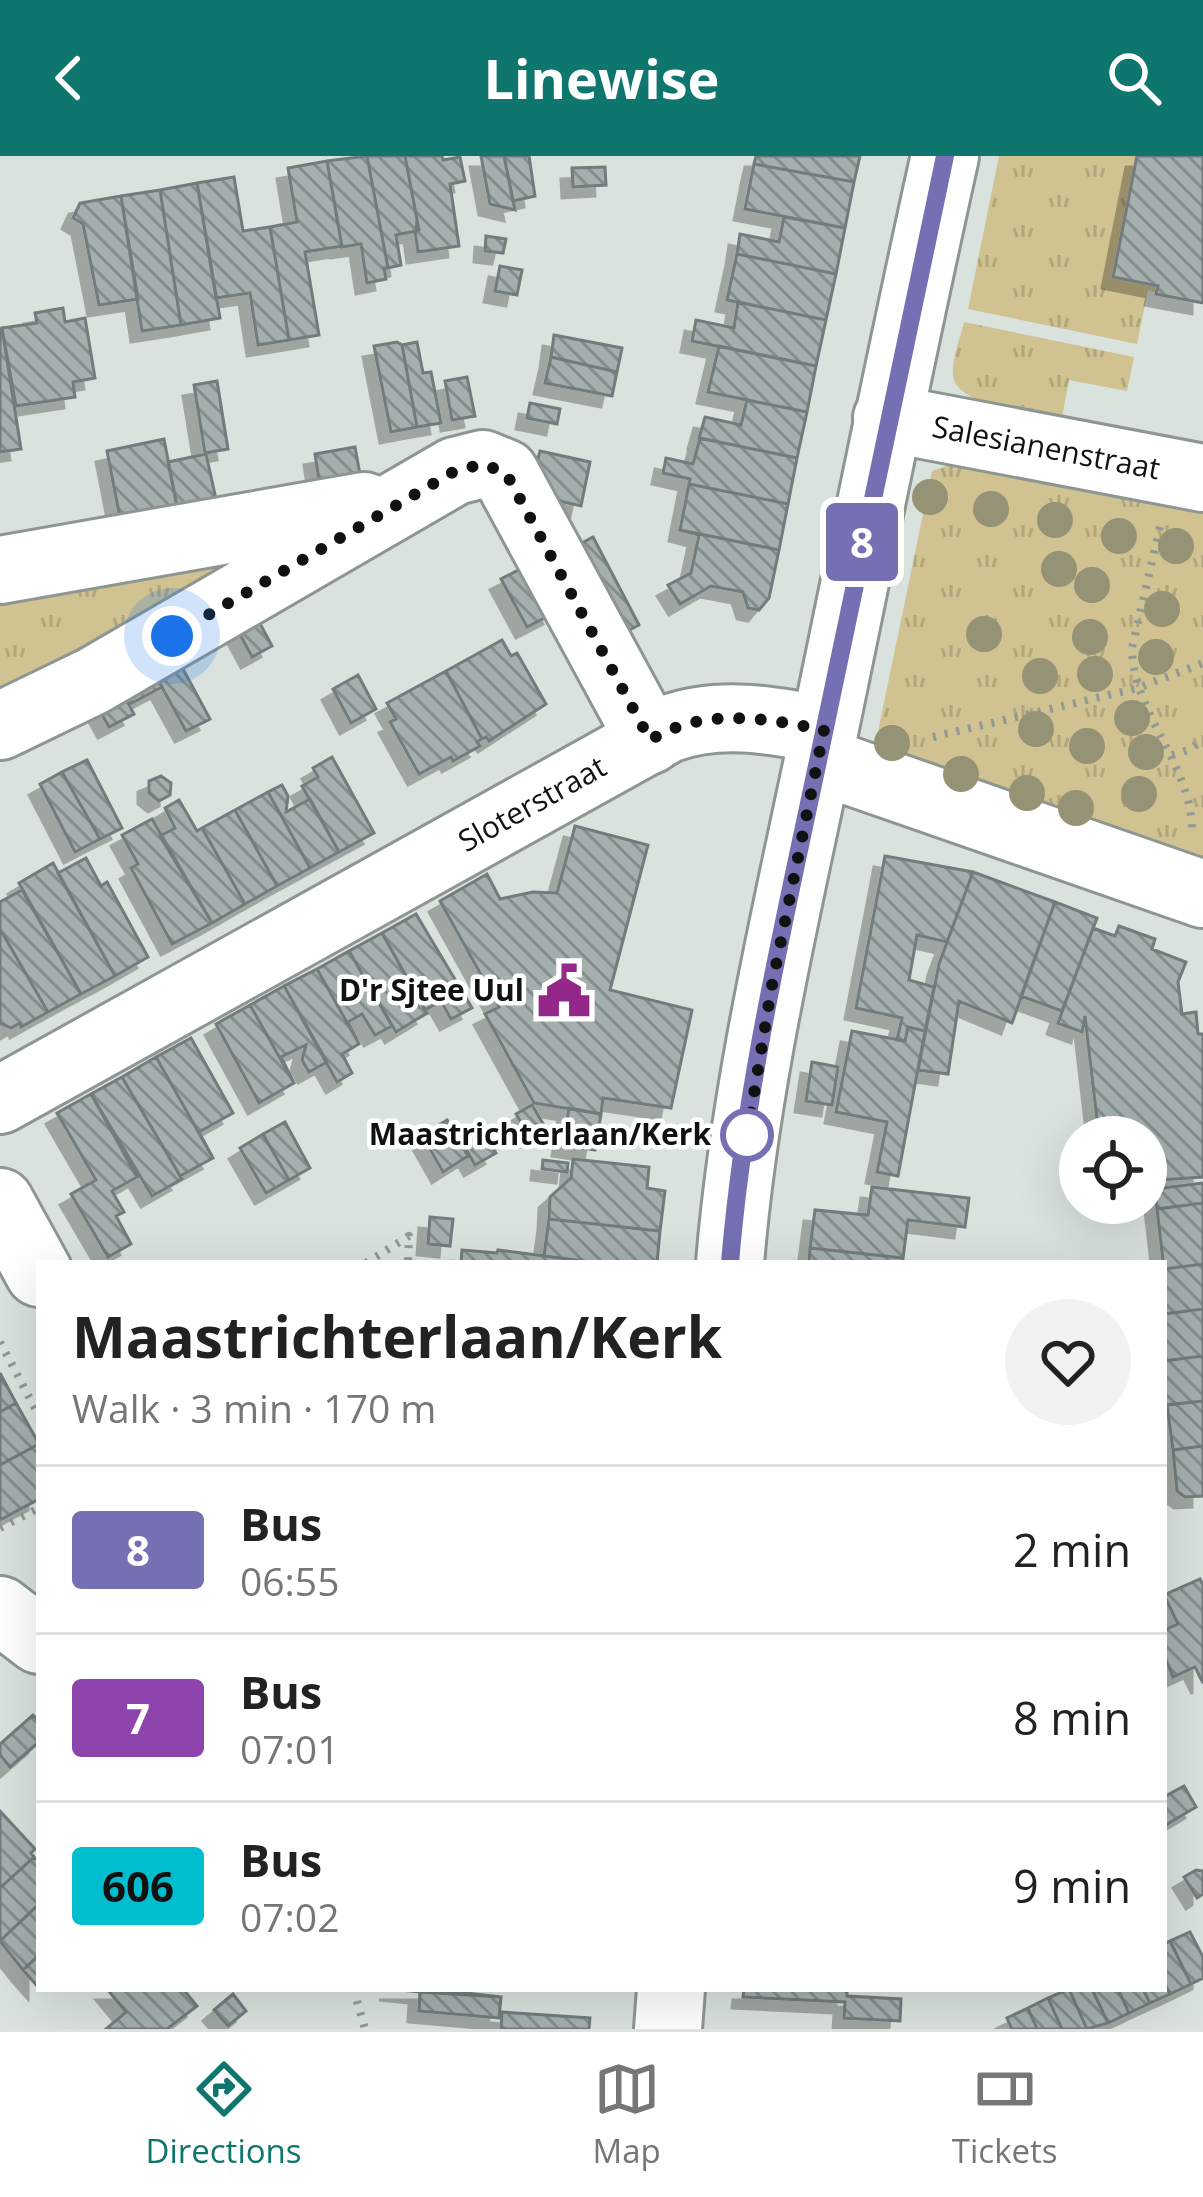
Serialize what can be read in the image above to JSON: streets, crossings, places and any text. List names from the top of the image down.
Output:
{
  "streets": {
    "street": ["Salesianenstraat", "Sloterstraat"]
  },
  "places": {
    "public building": ["D'r Sjtee Uul"],
    "other": ["Maastrichterlaan/Kerk"]
  },
  "lines": ["bus line 8"],
  "page": {
    "header": "Linewise",
    "on_map": "8",
    "heading": ["Maastrichterlaan/Kerk", "Walk · 3 min · 170 m"],
    "list": [
      {
        "mark": "8",
        "name": "Bus",
        "note": "06:55",
        "value": "2 min"
      },
      {
        "mark": "7",
        "name": "Bus",
        "note": "07:01",
        "value": "8 min"
      },
      {
        "mark": "606",
        "name": "Bus",
        "note": "07:02",
        "value": "9 min"
      }
    ],
    "tabs": ["Directions", "Map", "Tickets"]
  }
}
